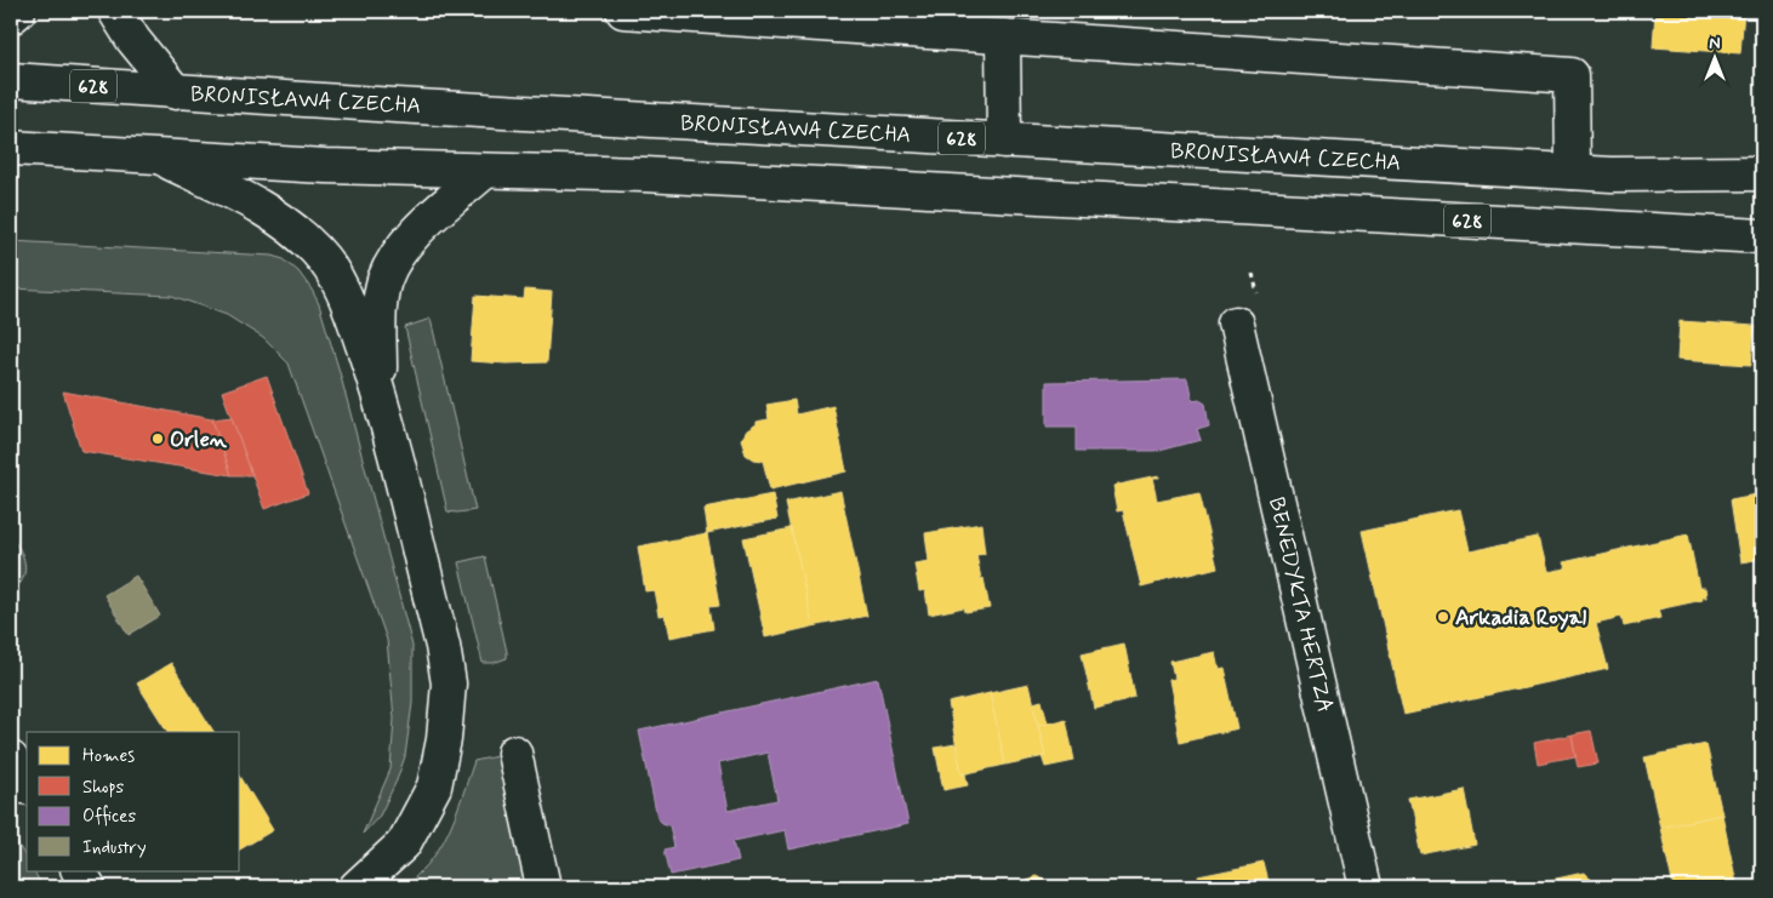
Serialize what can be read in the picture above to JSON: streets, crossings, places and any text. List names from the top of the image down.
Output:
{
  "streets": {
    "main road": ["628", "BRONISŁAWA CZECHA", "BENEDYKTA HERTZA"]
  },
  "places": ["Orlen", "Arkadia Royal"],
  "legend": [
    "Homes",
    "Shops",
    "Offices",
    "Industry"
  ],
  "north": "top"
}
